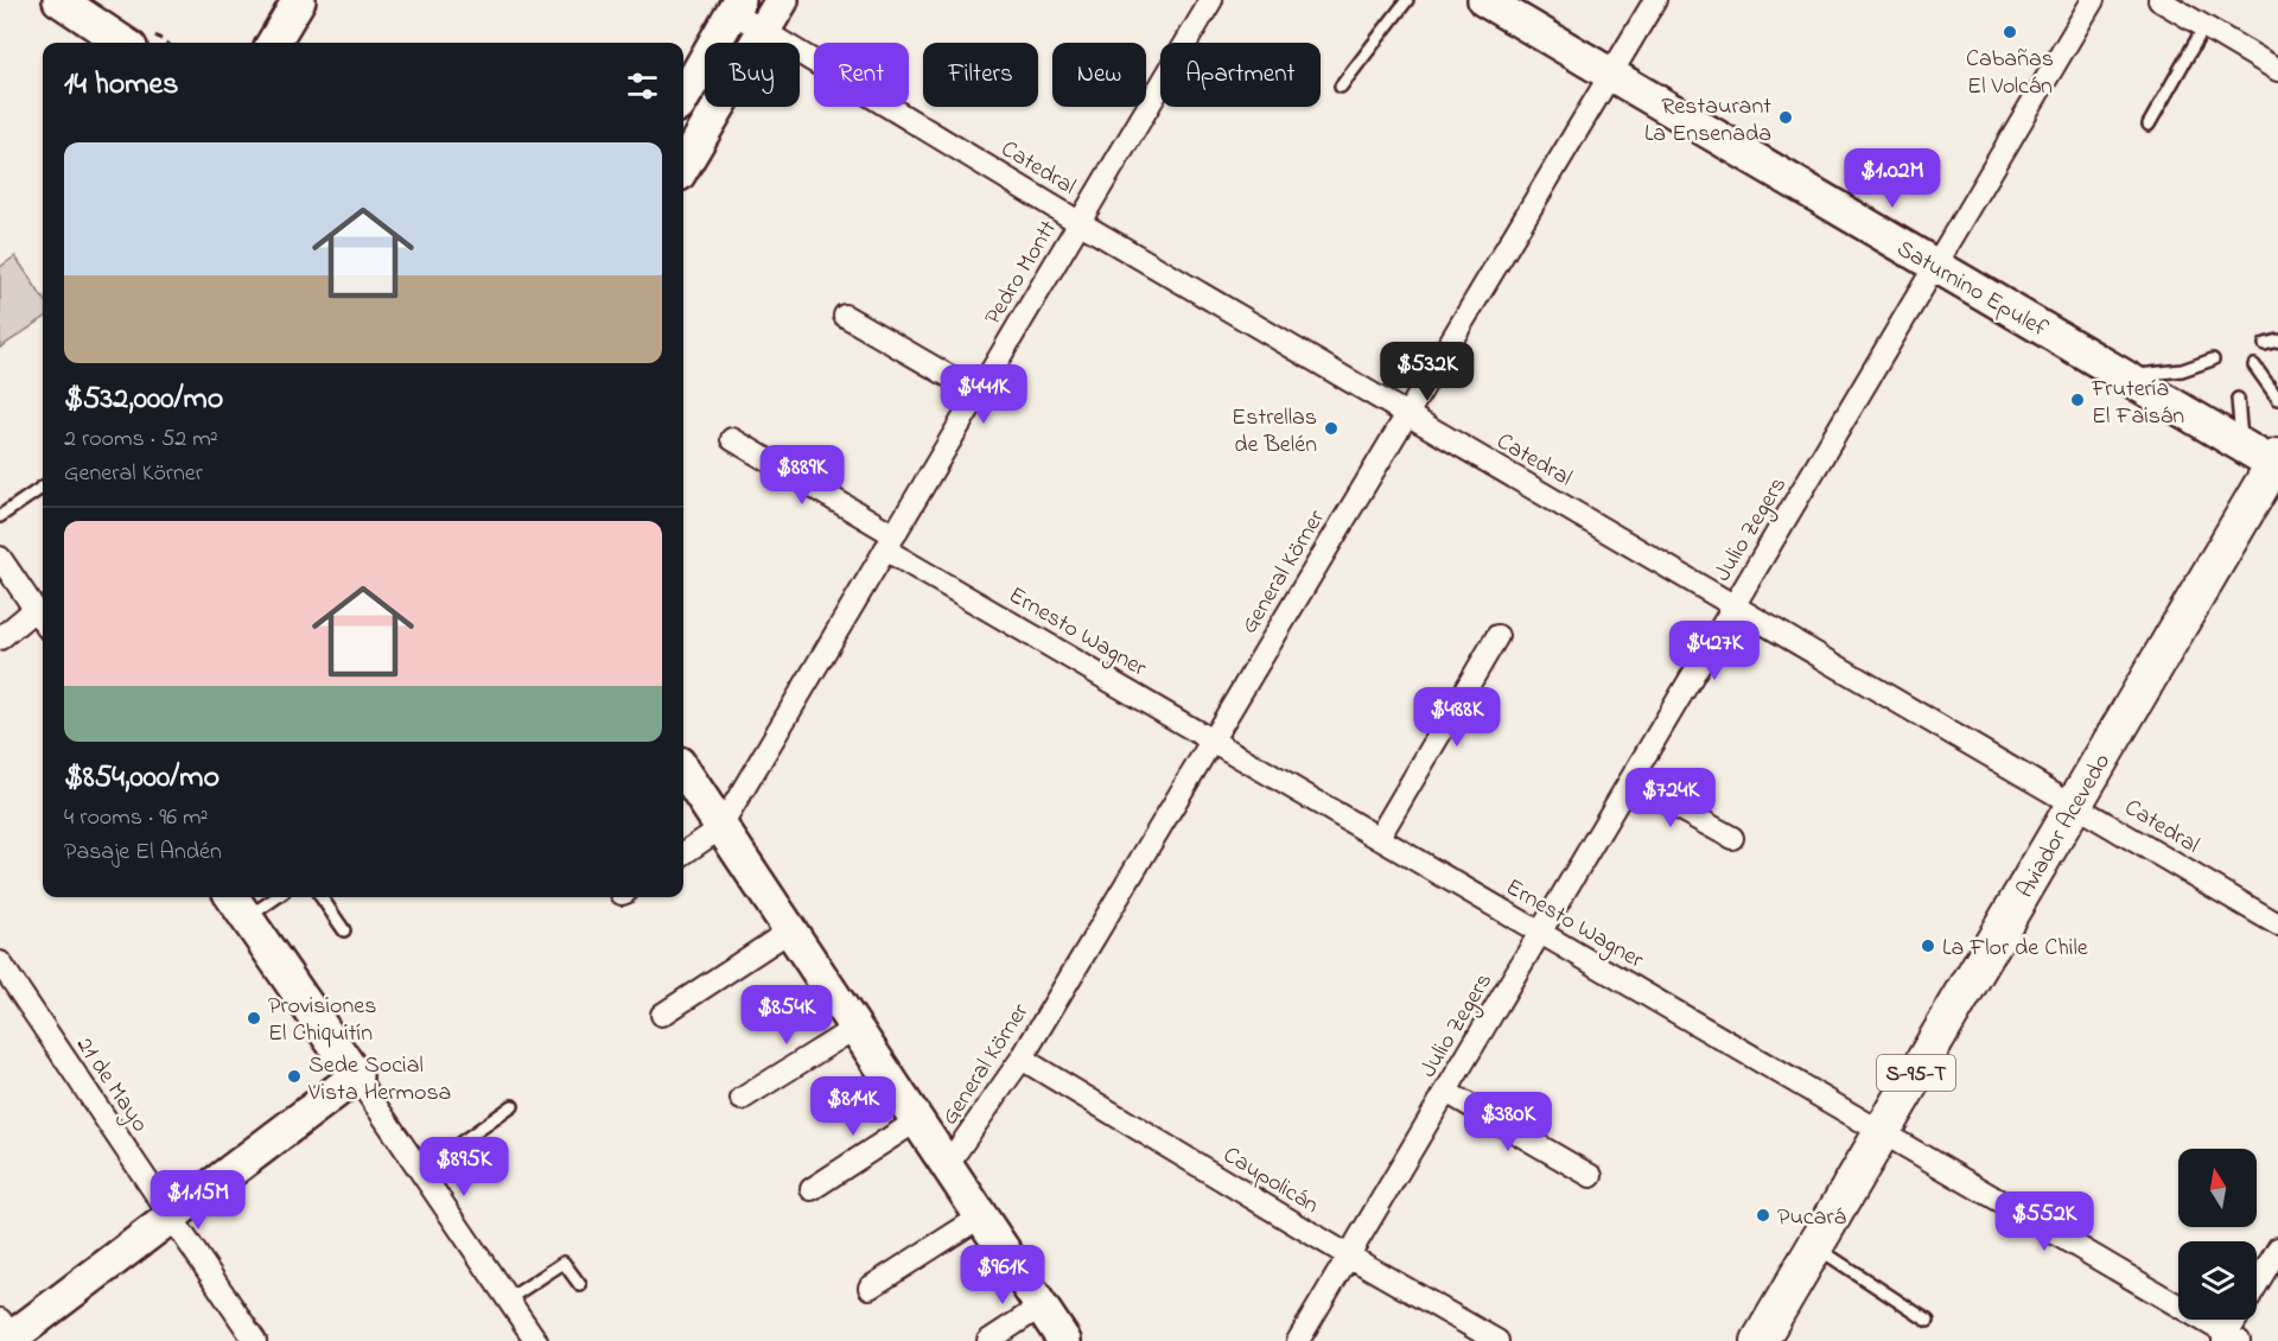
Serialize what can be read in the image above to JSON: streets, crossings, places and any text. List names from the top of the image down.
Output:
{
  "streets": {
    "main road": ["Saturnino Epulef", "Aviador Acevedo", "S-95-T"],
    "street": [
      "Catedral",
      "Pedro Montt",
      "Julio Zegers",
      "General Körner",
      "Ernesto Wagner",
      "21 de Mayo",
      "Caupolicán"
    ]
  },
  "crossings": [
    ["Catedral", "Pedro Montt"],
    ["Catedral", "Julio Zegers"],
    ["Catedral", "General Körner"],
    ["Catedral", "Aviador Acevedo"],
    ["Pedro Montt", "Ernesto Wagner"],
    ["Saturnino Epulef", "Julio Zegers"],
    ["Saturnino Epulef", "General Körner"],
    ["Saturnino Epulef", "Aviador Acevedo"],
    ["Julio Zegers", "Ernesto Wagner"],
    ["Julio Zegers", "Caupolicán"],
    ["General Körner", "Ernesto Wagner"],
    ["General Körner", "Caupolicán"],
    ["Ernesto Wagner", "Aviador Acevedo"]
  ],
  "places": [
    "Cabañas El Volcán",
    "Restaurant La Ensenada",
    "Frutería El Faisán",
    "Estrellas de Belén",
    "La Flor de Chile",
    "Provisiones El Chiquitín",
    "Sede Social Vista Hermosa",
    "Pucará"
  ],
  "north": "top",
  "page": {
    "chip": [
      "Buy",
      "Rent",
      "Filters",
      "New",
      "Apartment"
    ],
    "heading": "14 homes",
    "list": [
      {
        "name": "$532,000/mo",
        "note": "2 rooms · 52 m² · General Körner"
      },
      {
        "name": "$854,000/mo",
        "note": "4 rooms · 96 m² · Pasaje El Andén"
      }
    ],
    "price": [
      "$1.02M",
      "$532K",
      "$441K",
      "$889K",
      "$427K",
      "$488K",
      "$724K",
      "$854K",
      "$814K",
      "$380K",
      "$895K",
      "$1.15M",
      "$552K",
      "$961K"
    ]
  }
}
